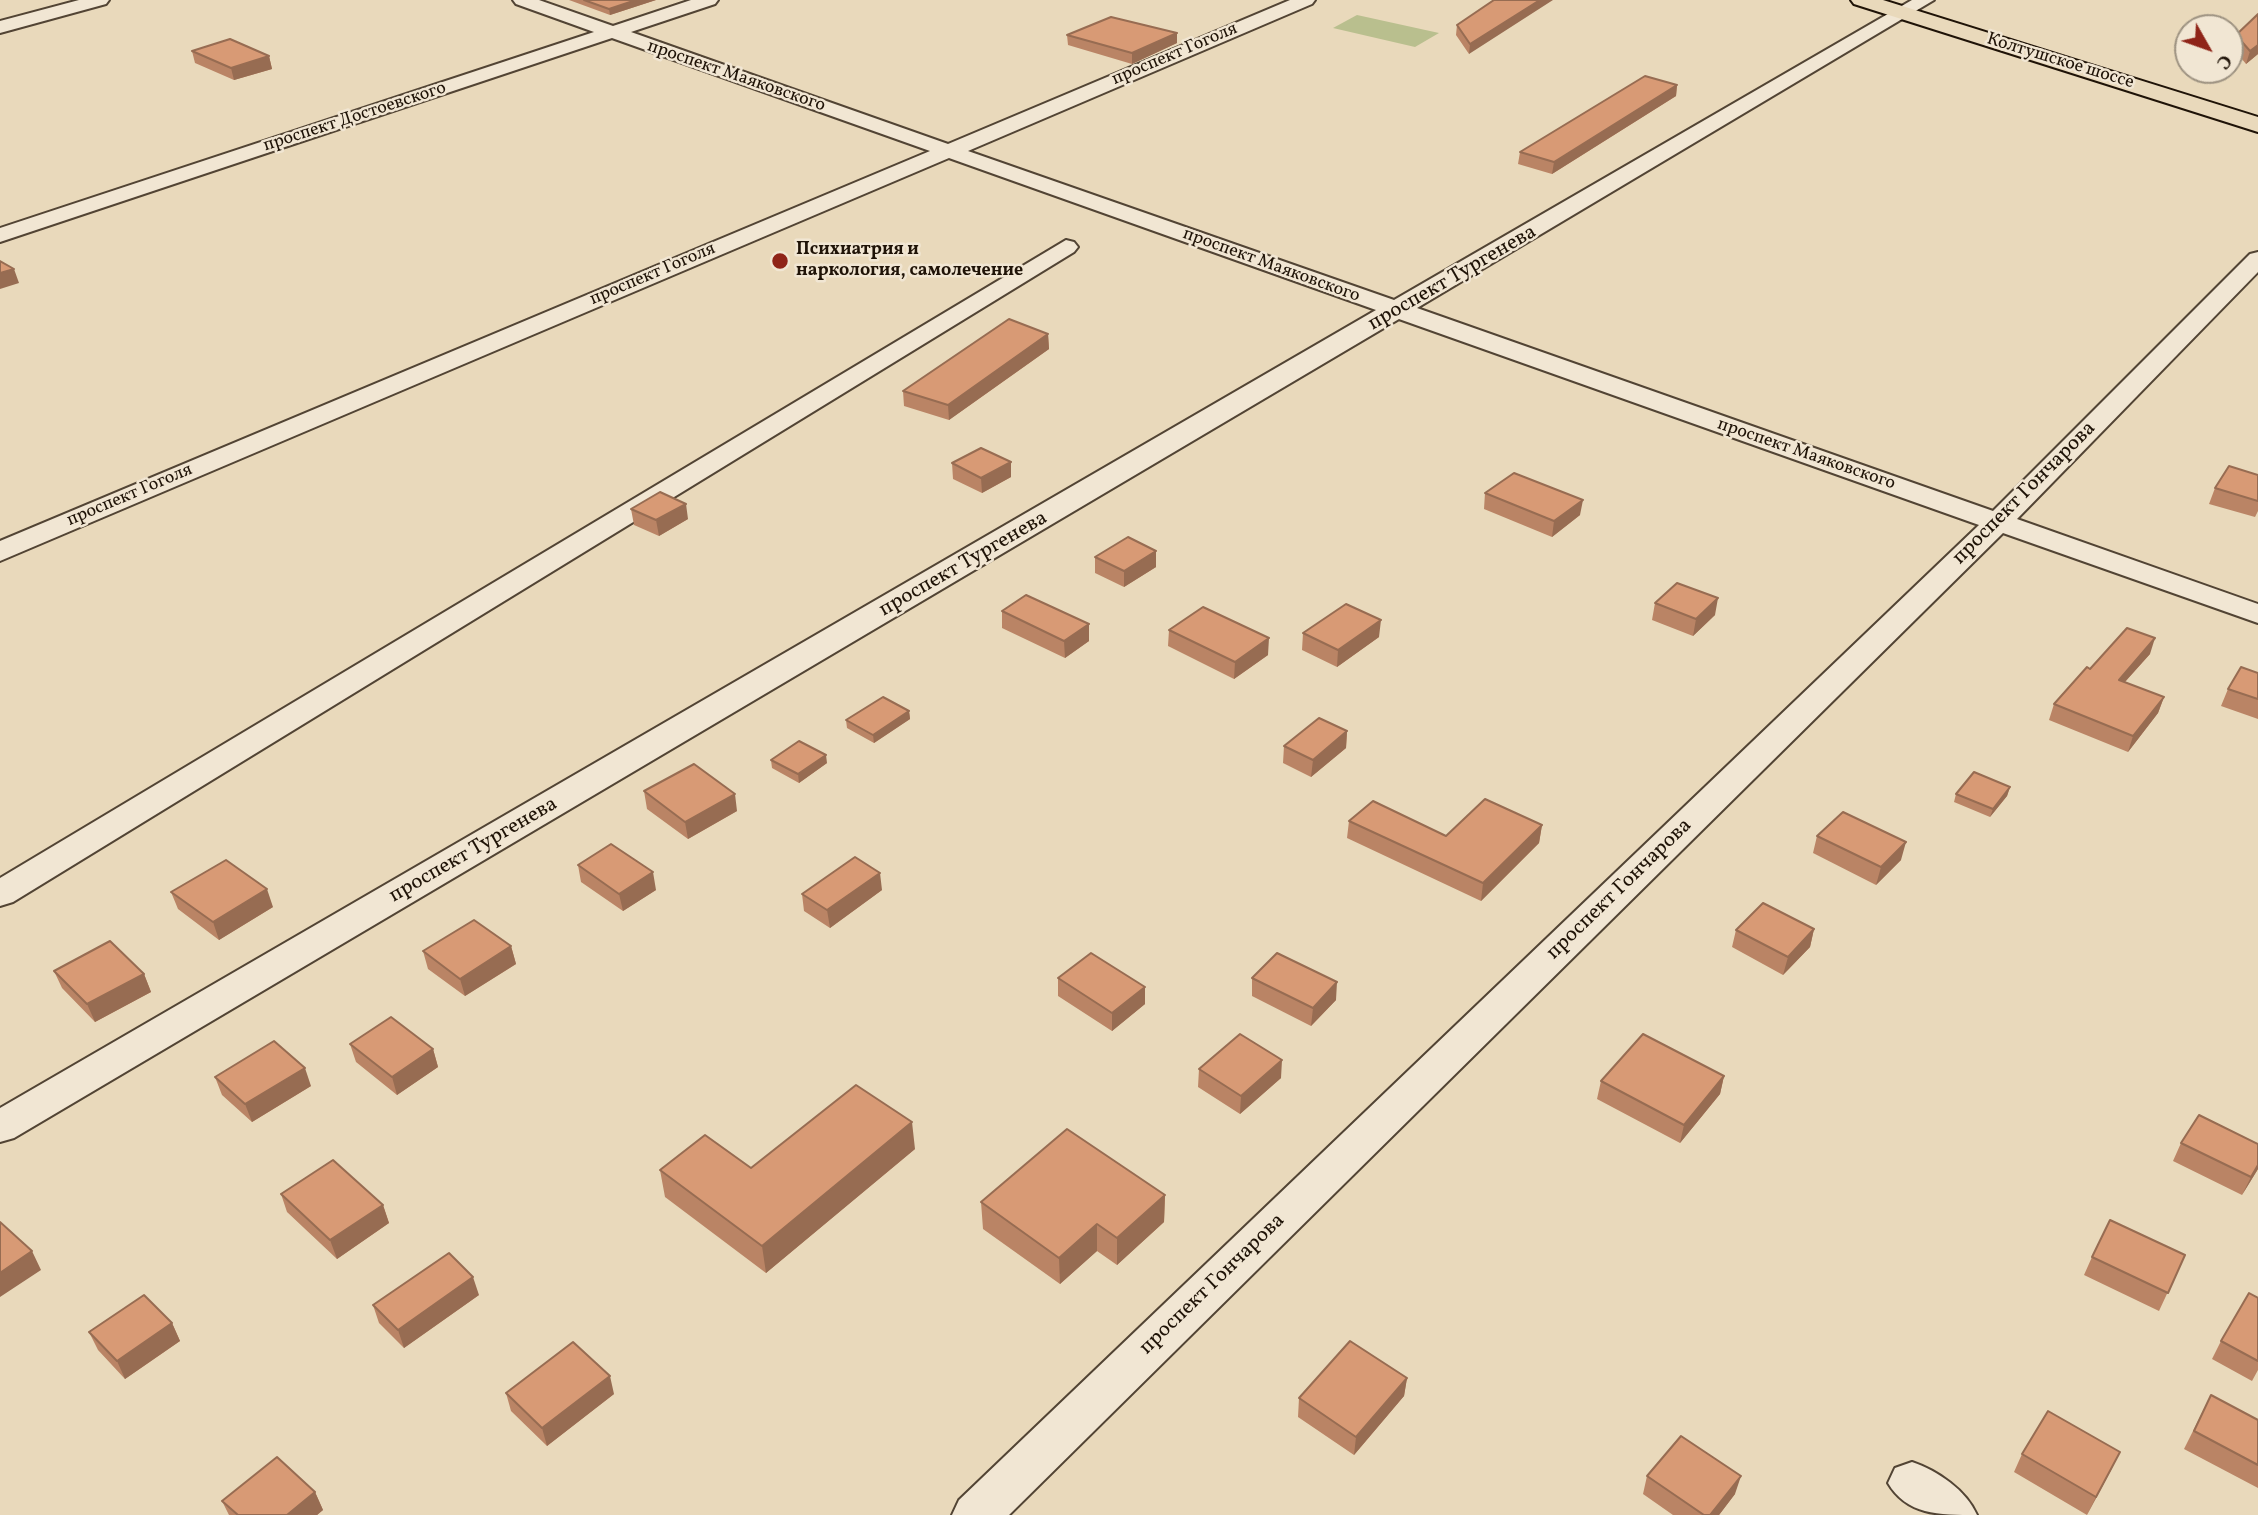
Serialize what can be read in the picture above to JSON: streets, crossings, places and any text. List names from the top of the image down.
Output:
{
  "streets": {
    "main road": ["Колтушское шоссе"],
    "street": [
      "проспект Гоголя",
      "проспект Маяковского",
      "проспект Достоевского",
      "проспект Тургенева",
      "проспект Гончарова"
    ]
  },
  "crossings": [
    ["проспект Гоголя", "проспект Маяковского"],
    ["Колтушское шоссе", "проспект Тургенева"],
    ["проспект Маяковского", "проспект Достоевского"],
    ["проспект Маяковского", "проспект Тургенева"],
    ["проспект Маяковского", "проспект Гончарова"]
  ],
  "places": ["Психиатрия и наркология, самолечение"],
  "north": "bottom right"
}
